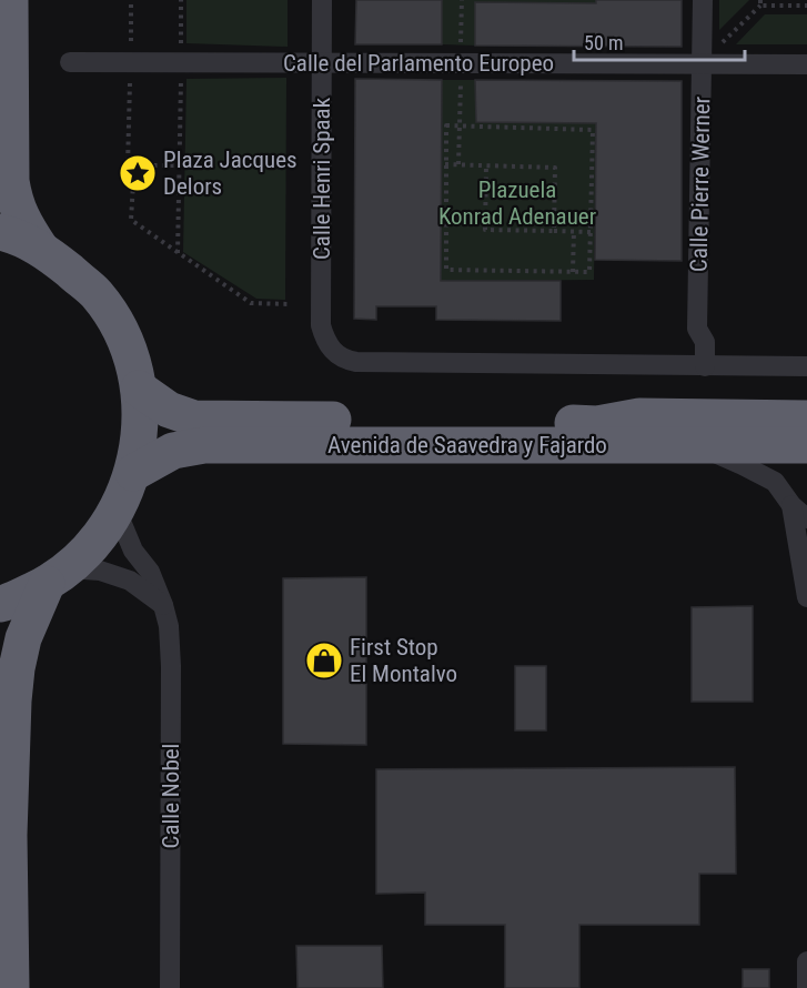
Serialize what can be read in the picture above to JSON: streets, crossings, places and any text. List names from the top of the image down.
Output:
{
  "streets": {
    "highway": ["Avenida de Saavedra y Fajardo"],
    "street": [
      "Calle del Parlamento Europeo",
      "Calle Henri Spaak",
      "Calle Pierre Werner",
      "Calle Nobel"
    ]
  },
  "crossings": [
    ["Calle del Parlamento Europeo", "Calle Henri Spaak"],
    ["Calle del Parlamento Europeo", "Calle Pierre Werner"],
    ["Calle Henri Spaak", "Calle Pierre Werner"]
  ],
  "parks": ["Plazuela Konrad Adenauer"],
  "places": {
    "place": ["Plaza Jacques Delors"],
    "shop": ["First Stop El Montalvo"]
  },
  "scale_bar": "50 m"
}
